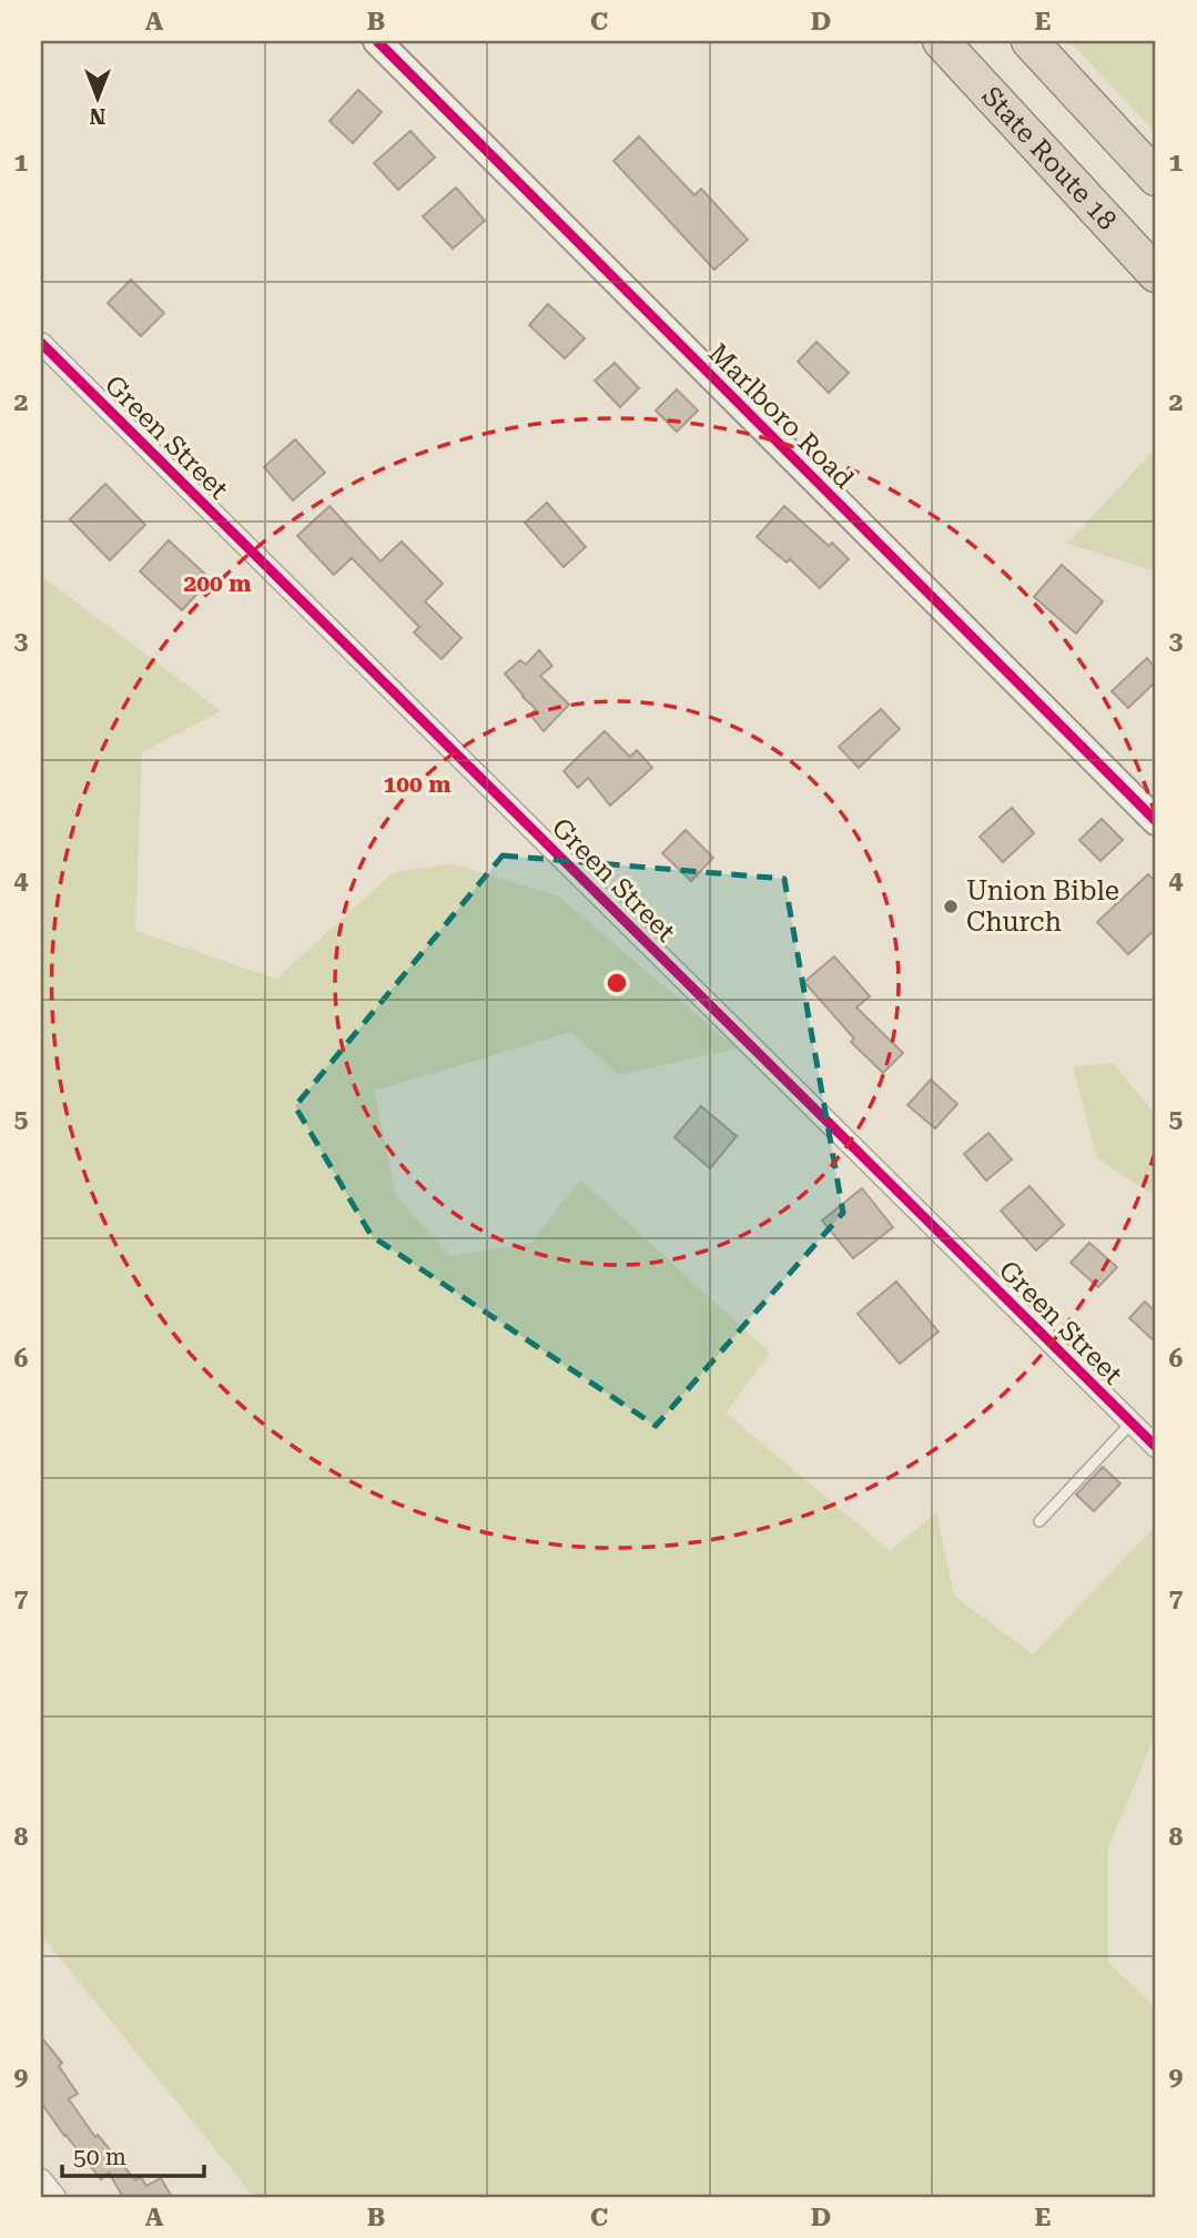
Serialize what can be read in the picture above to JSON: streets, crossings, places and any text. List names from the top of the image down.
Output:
{
  "streets": {
    "highway": ["State Route 18"],
    "street": ["Marlboro Road", "Green Street"]
  },
  "places": ["Union Bible Church"],
  "scale_bar": "50 m",
  "north": "bottom",
  "grid": {
    "columns": [
      "A",
      "B",
      "C",
      "D",
      "E"
    ],
    "rows": [
      "1",
      "2",
      "3",
      "4",
      "5",
      "6",
      "7",
      "8",
      "9"
    ]
  },
  "rings": ["200 m", "100 m"]
}
